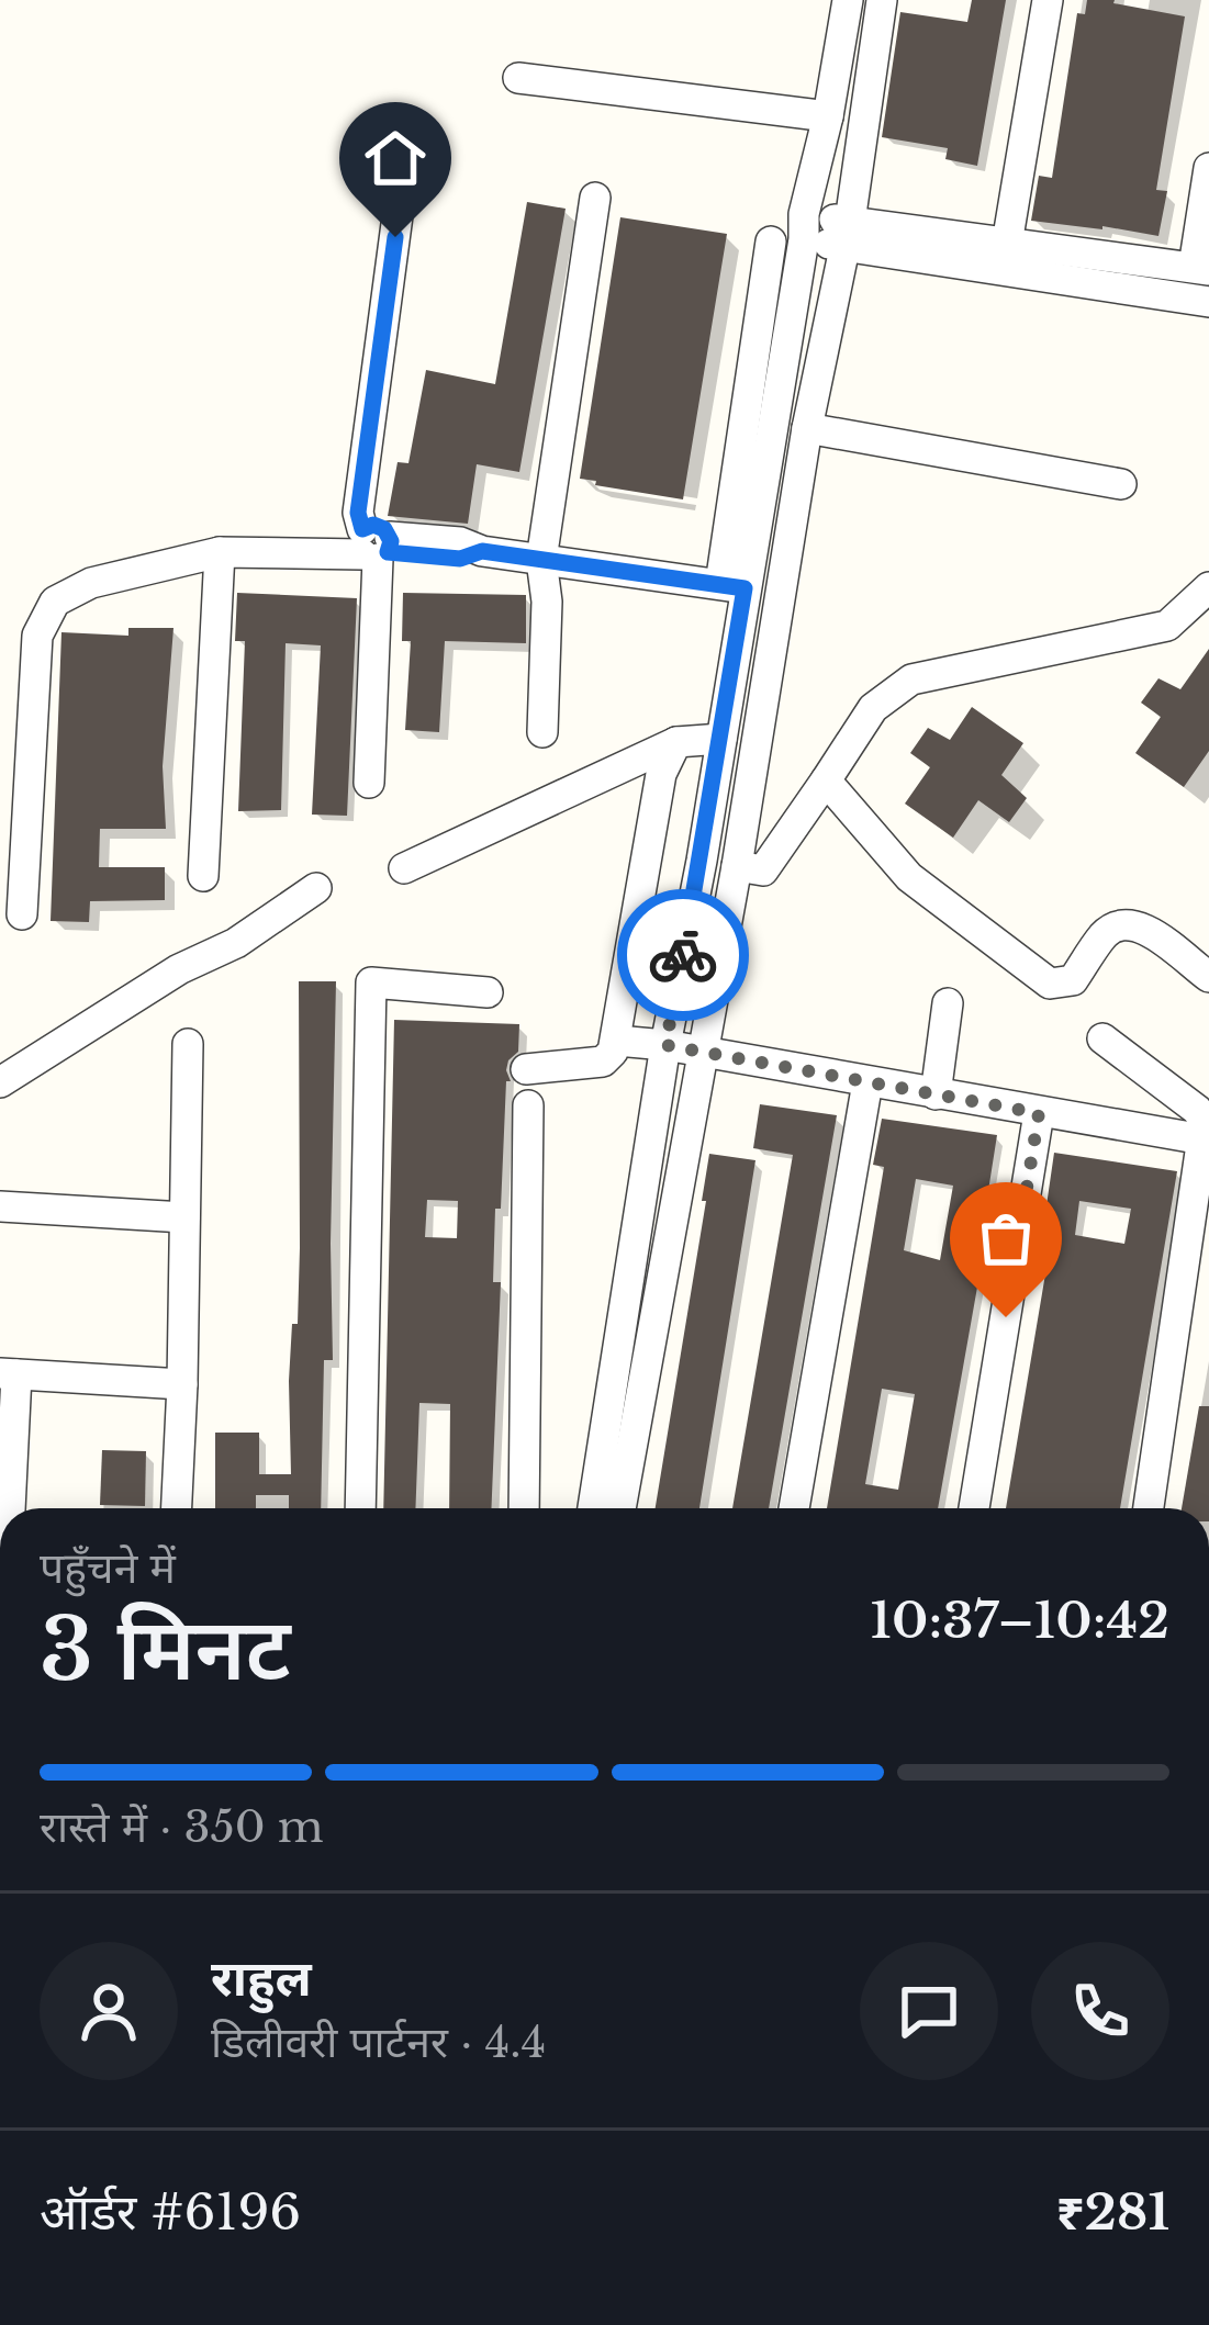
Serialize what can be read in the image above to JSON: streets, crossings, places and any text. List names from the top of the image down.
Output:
{
  "page": {
    "heading": ["3 मिनट", "पहुँचने में", "10:37–10:42"],
    "panel": [
      "राहुल",
      "डिलीवरी पार्टनर · 4.4",
      "ऑर्डर #6196",
      "₹281"
    ],
    "bar": "रास्ते में · 350 m"
  }
}
